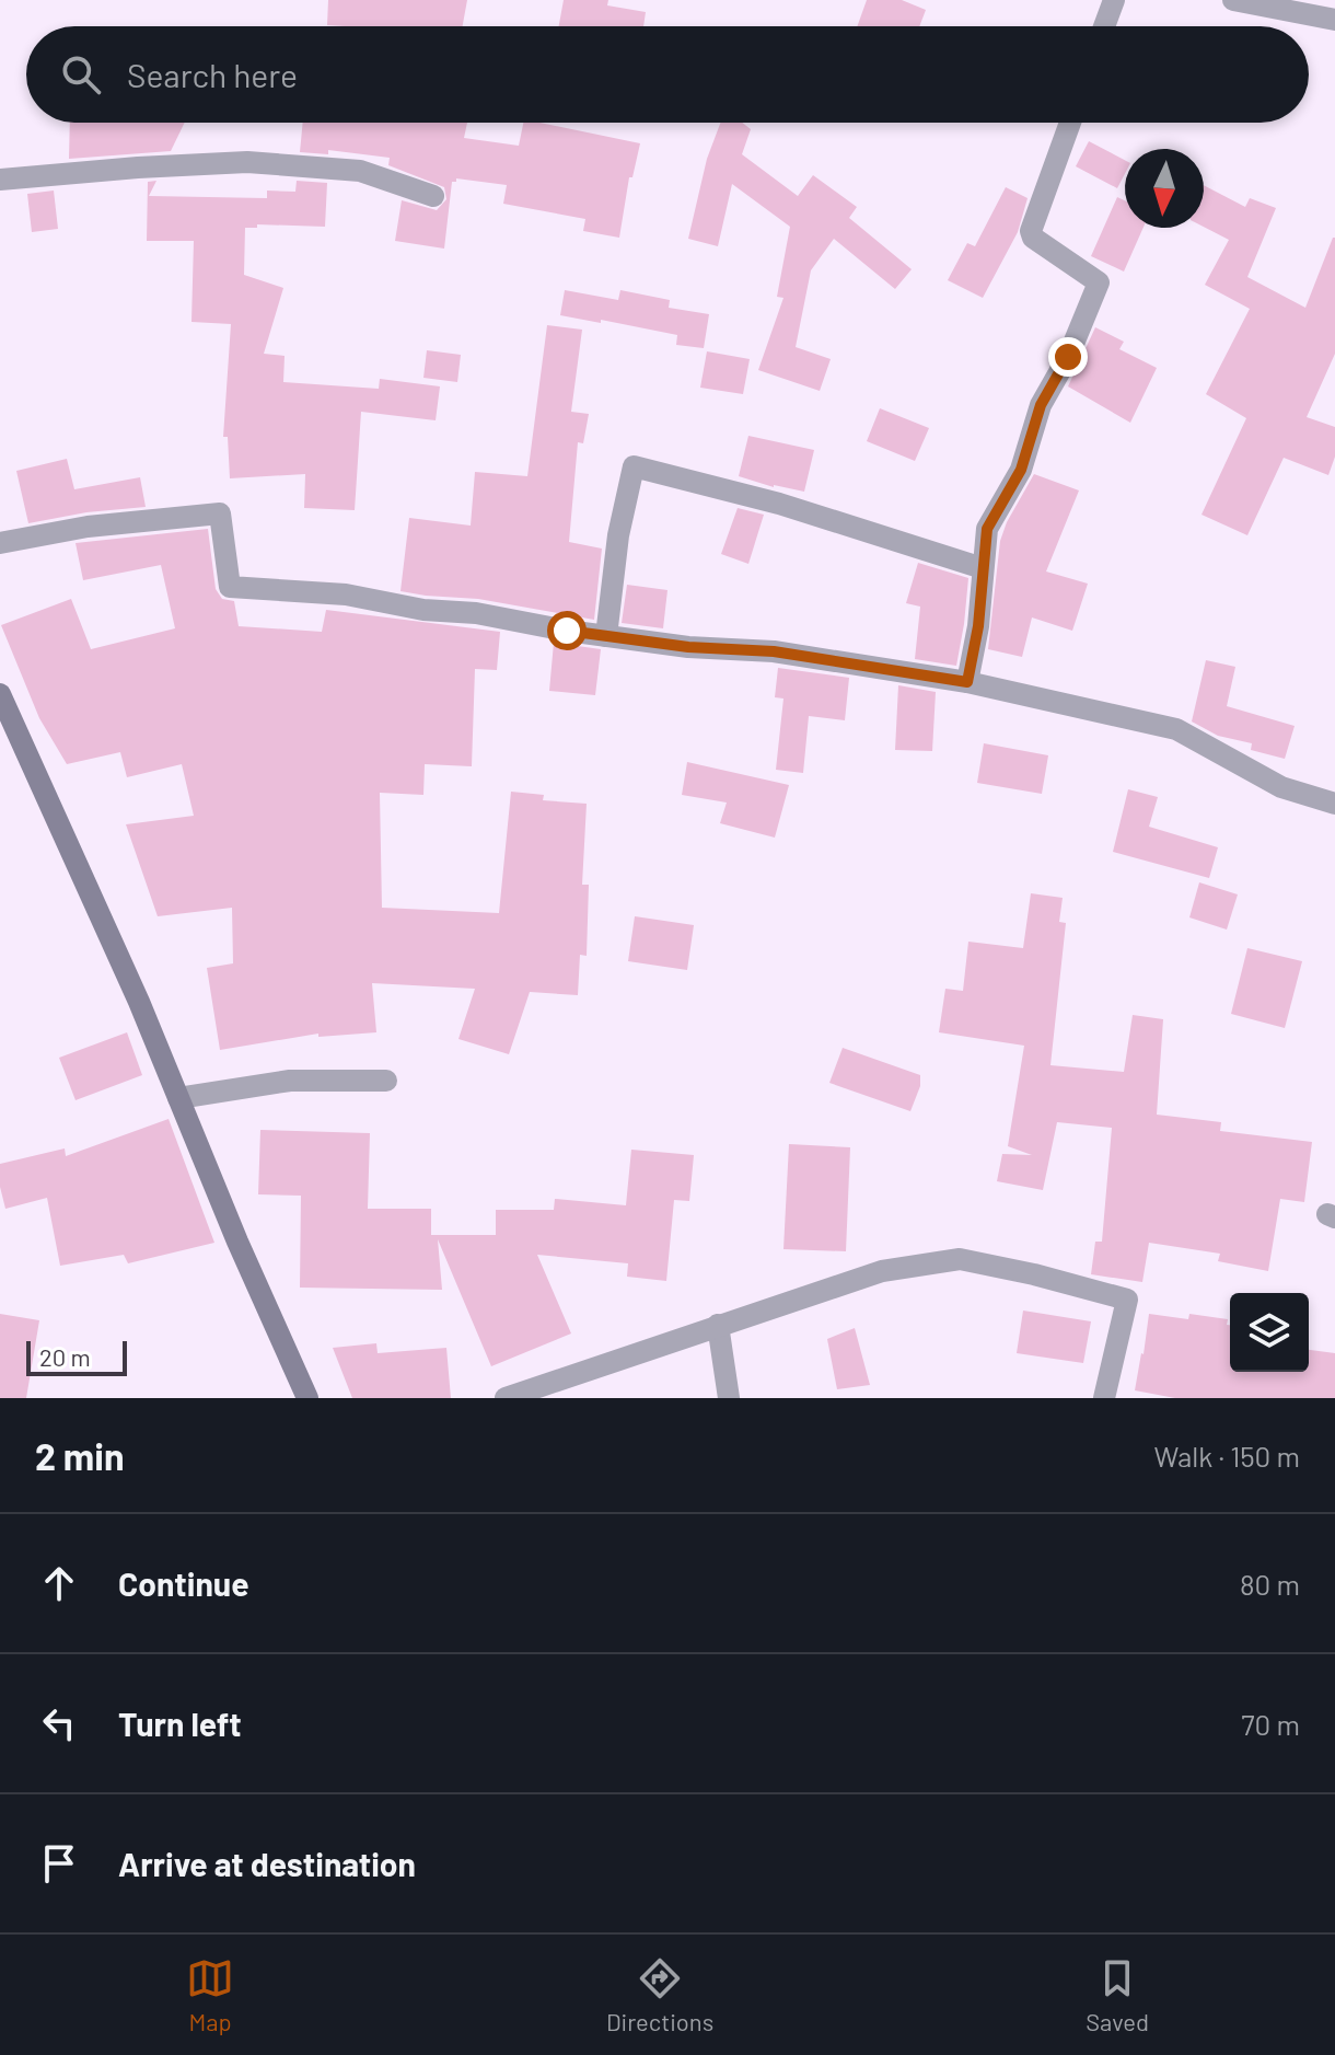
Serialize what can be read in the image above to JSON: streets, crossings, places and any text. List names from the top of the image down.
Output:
{
  "scale_bar": "20 m",
  "north": "bottom",
  "page": {
    "search": "Search here",
    "scale": "20 m",
    "heading": ["2 min", "Walk · 150 m"],
    "list": [
      ["Continue", "80 m"],
      ["Turn left", "70 m"],
      "Arrive at destination"
    ],
    "nav": ["Map", "Directions", "Saved"]
  }
}
